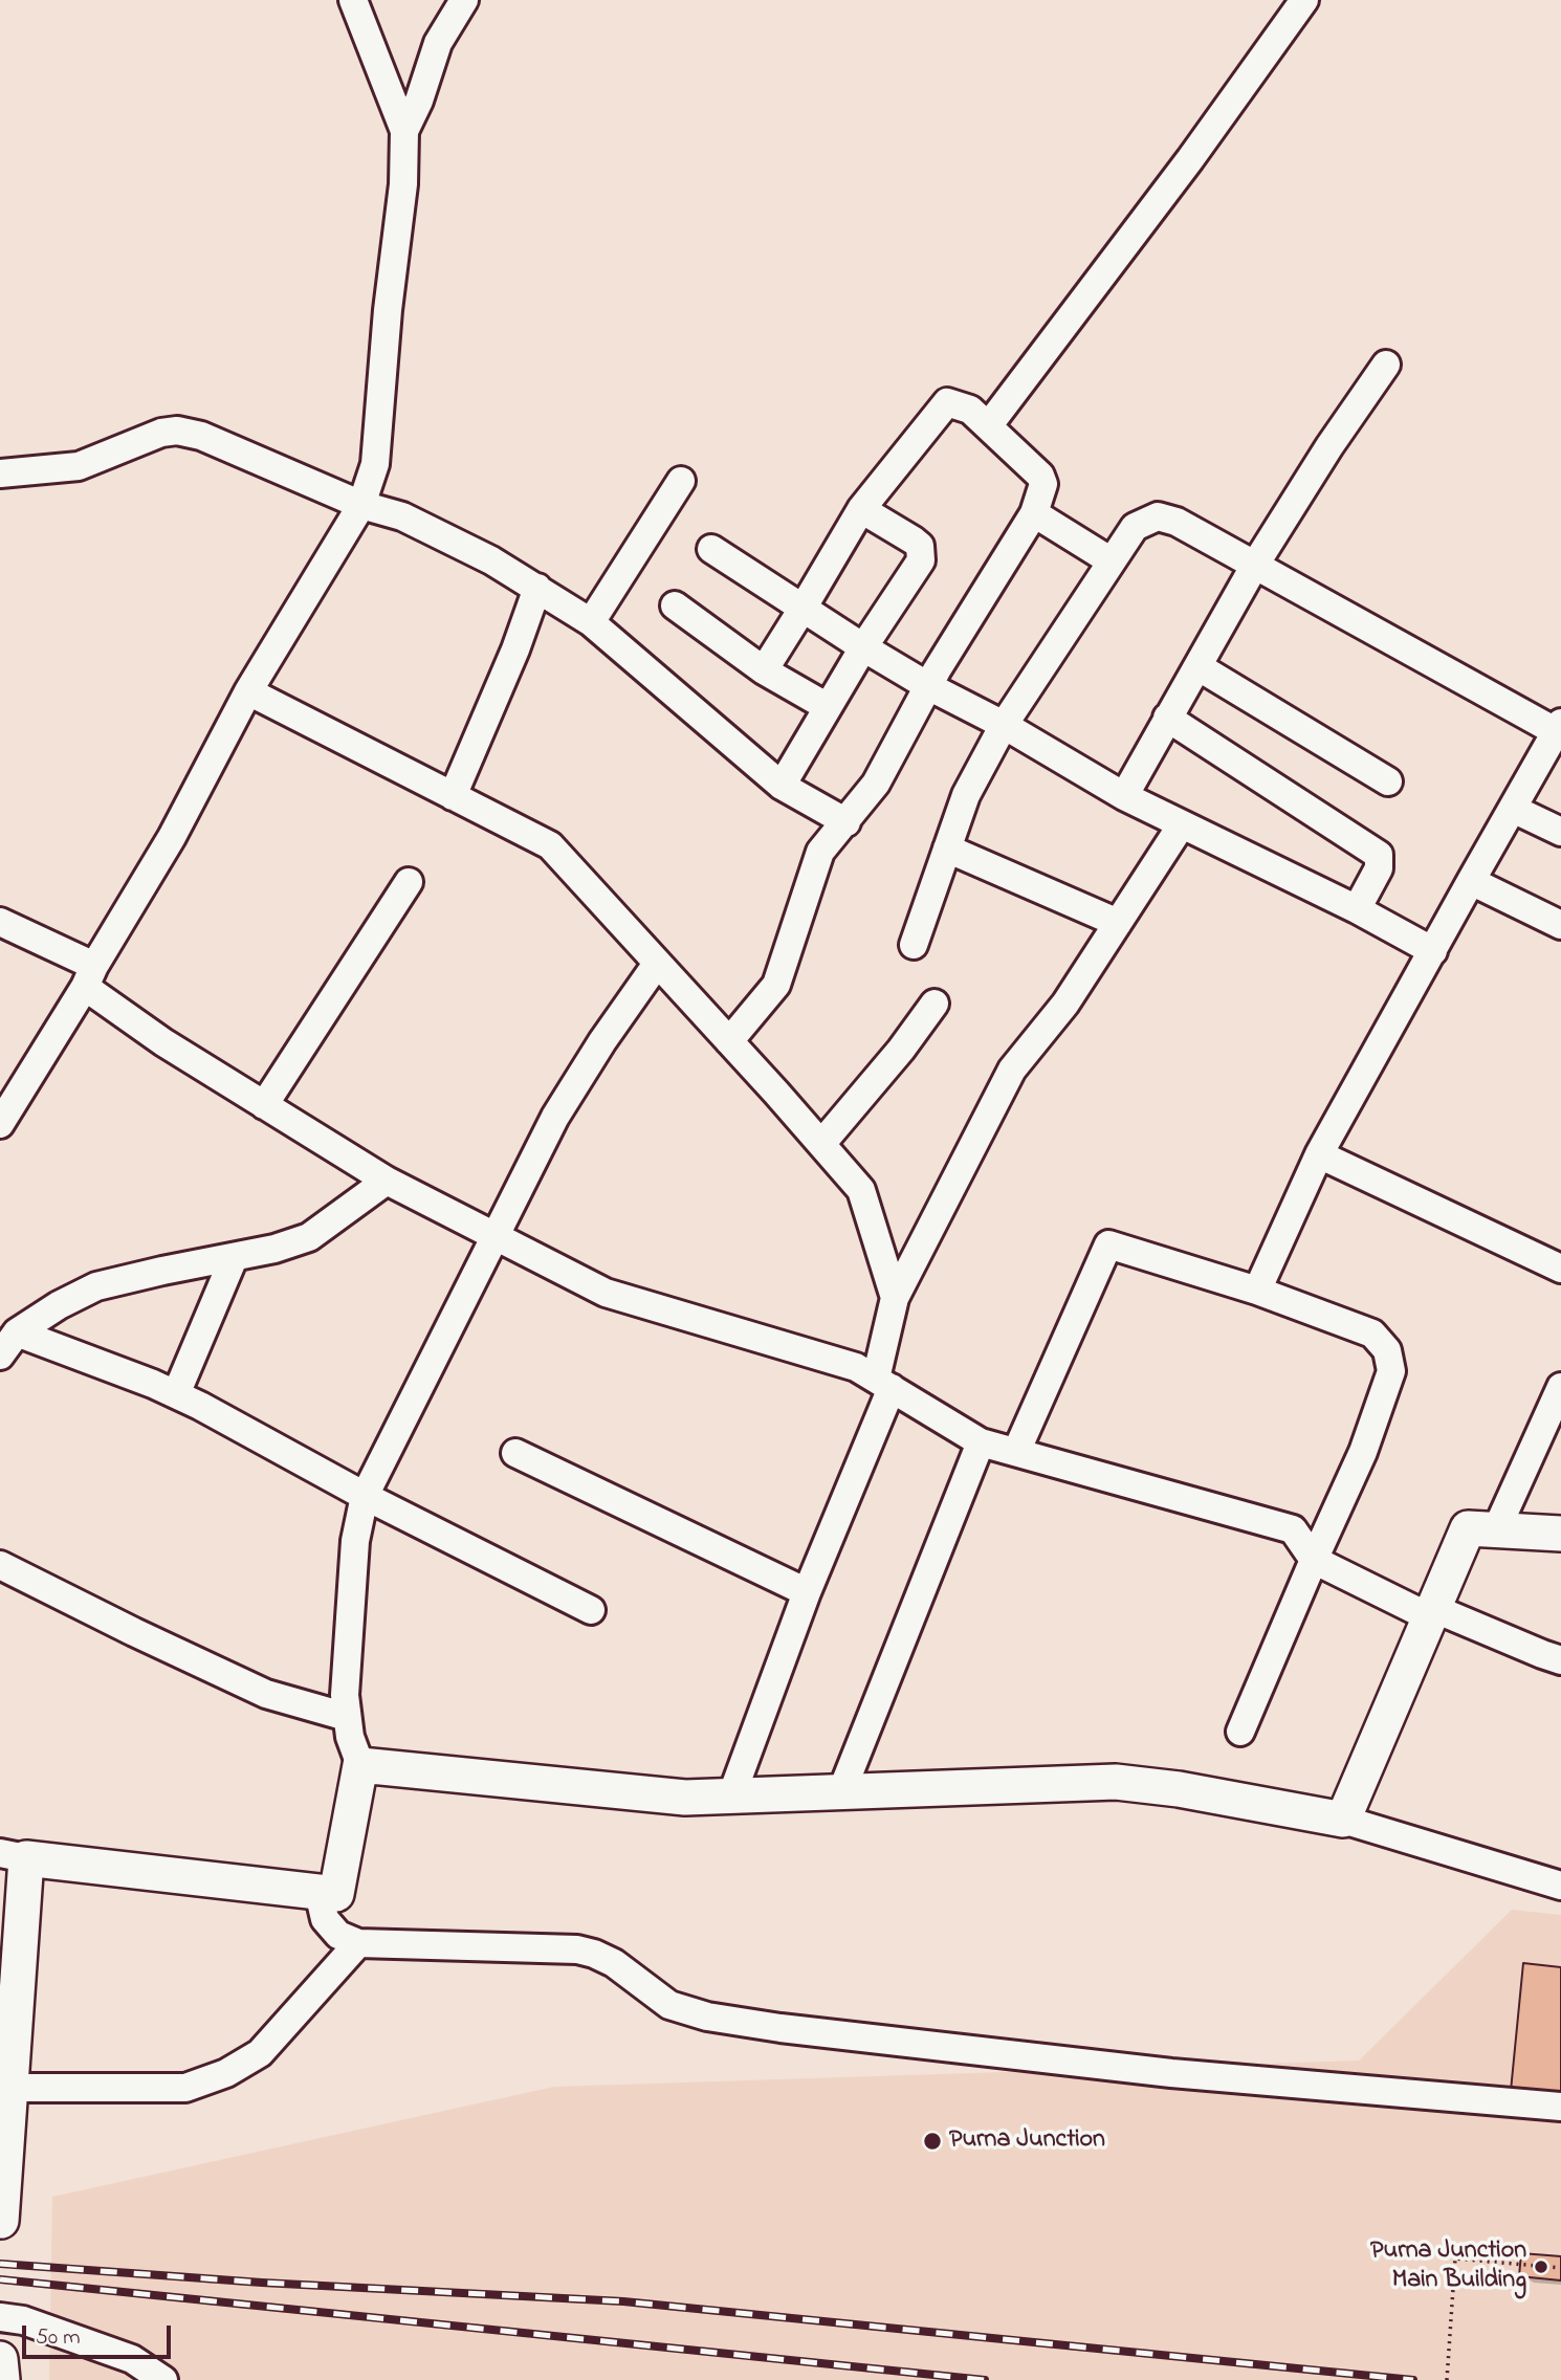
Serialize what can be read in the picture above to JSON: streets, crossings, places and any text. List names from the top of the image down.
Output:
{
  "places": ["Purna Junction", "Purna Junction Main Building"],
  "scale_bar": "50 m"
}
